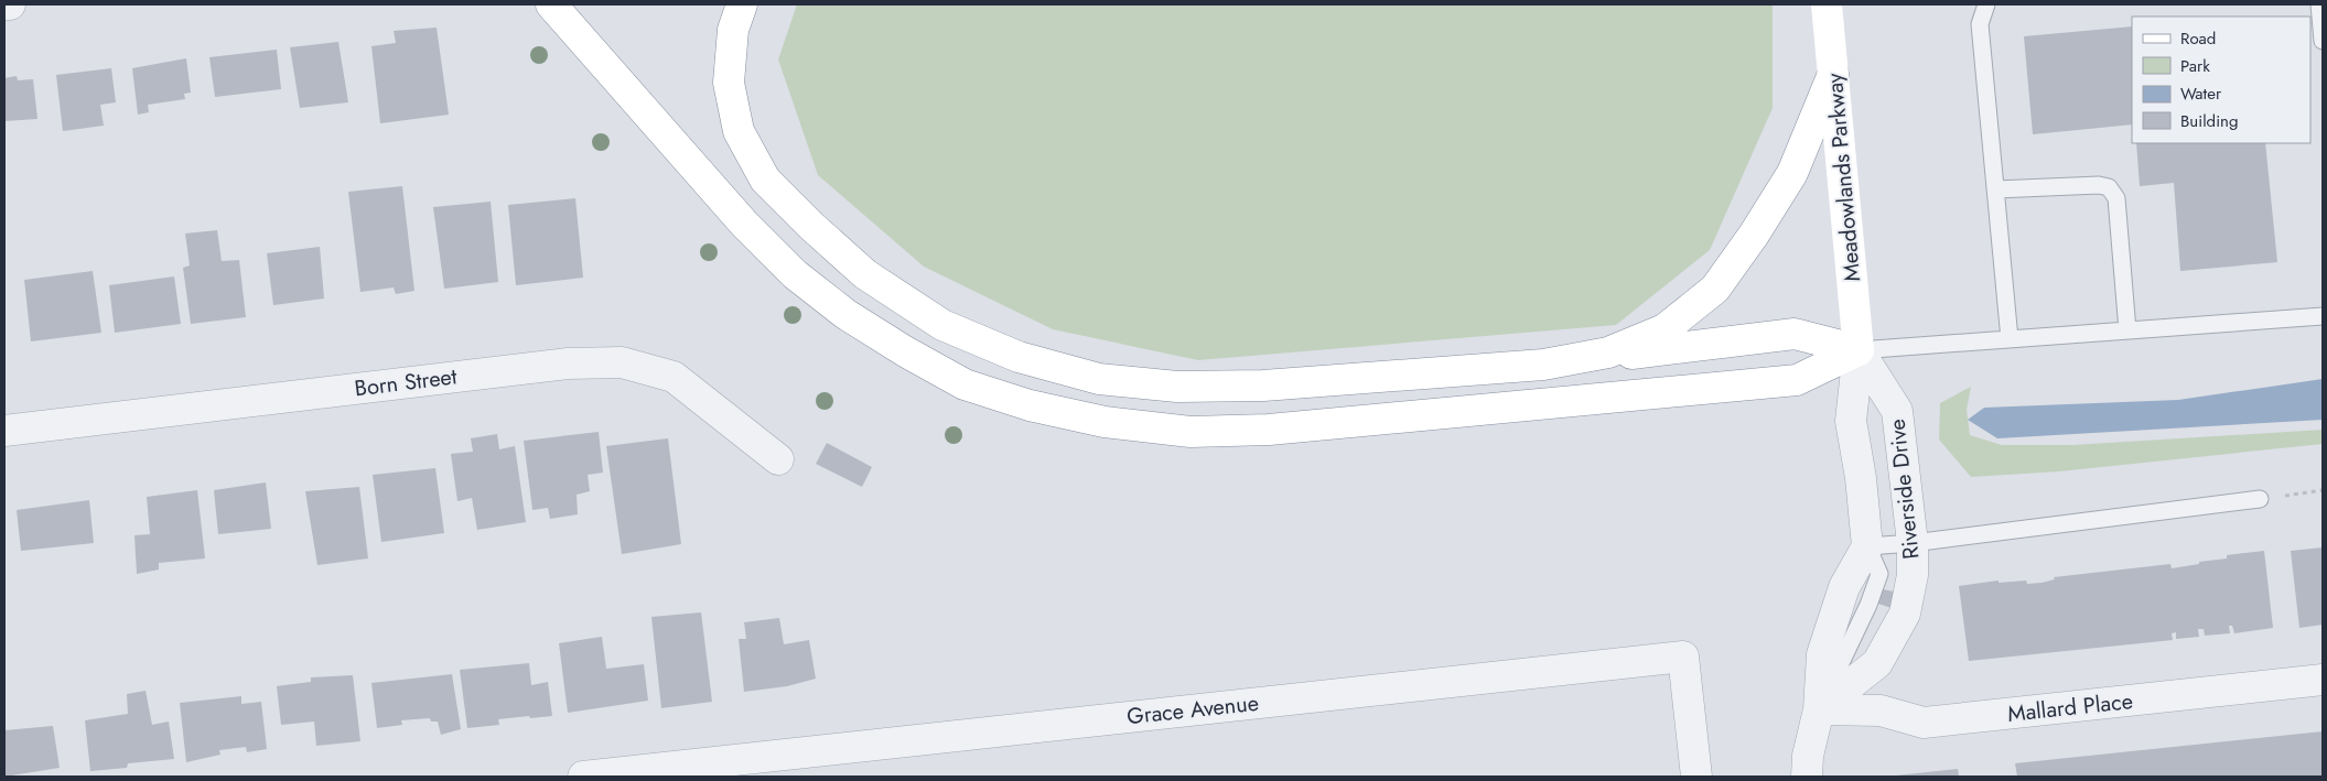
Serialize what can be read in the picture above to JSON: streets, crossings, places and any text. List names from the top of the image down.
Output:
{
  "streets": {
    "main road": ["Meadowlands Parkway"],
    "street": [
      "Born Street",
      "Riverside Drive",
      "Mallard Place",
      "Grace Avenue"
    ]
  },
  "crossings": [
    ["Meadowlands Parkway", "Riverside Drive"],
    ["Riverside Drive", "Mallard Place"]
  ],
  "legend": [
    "Road",
    "Park",
    "Water",
    "Building"
  ]
}
